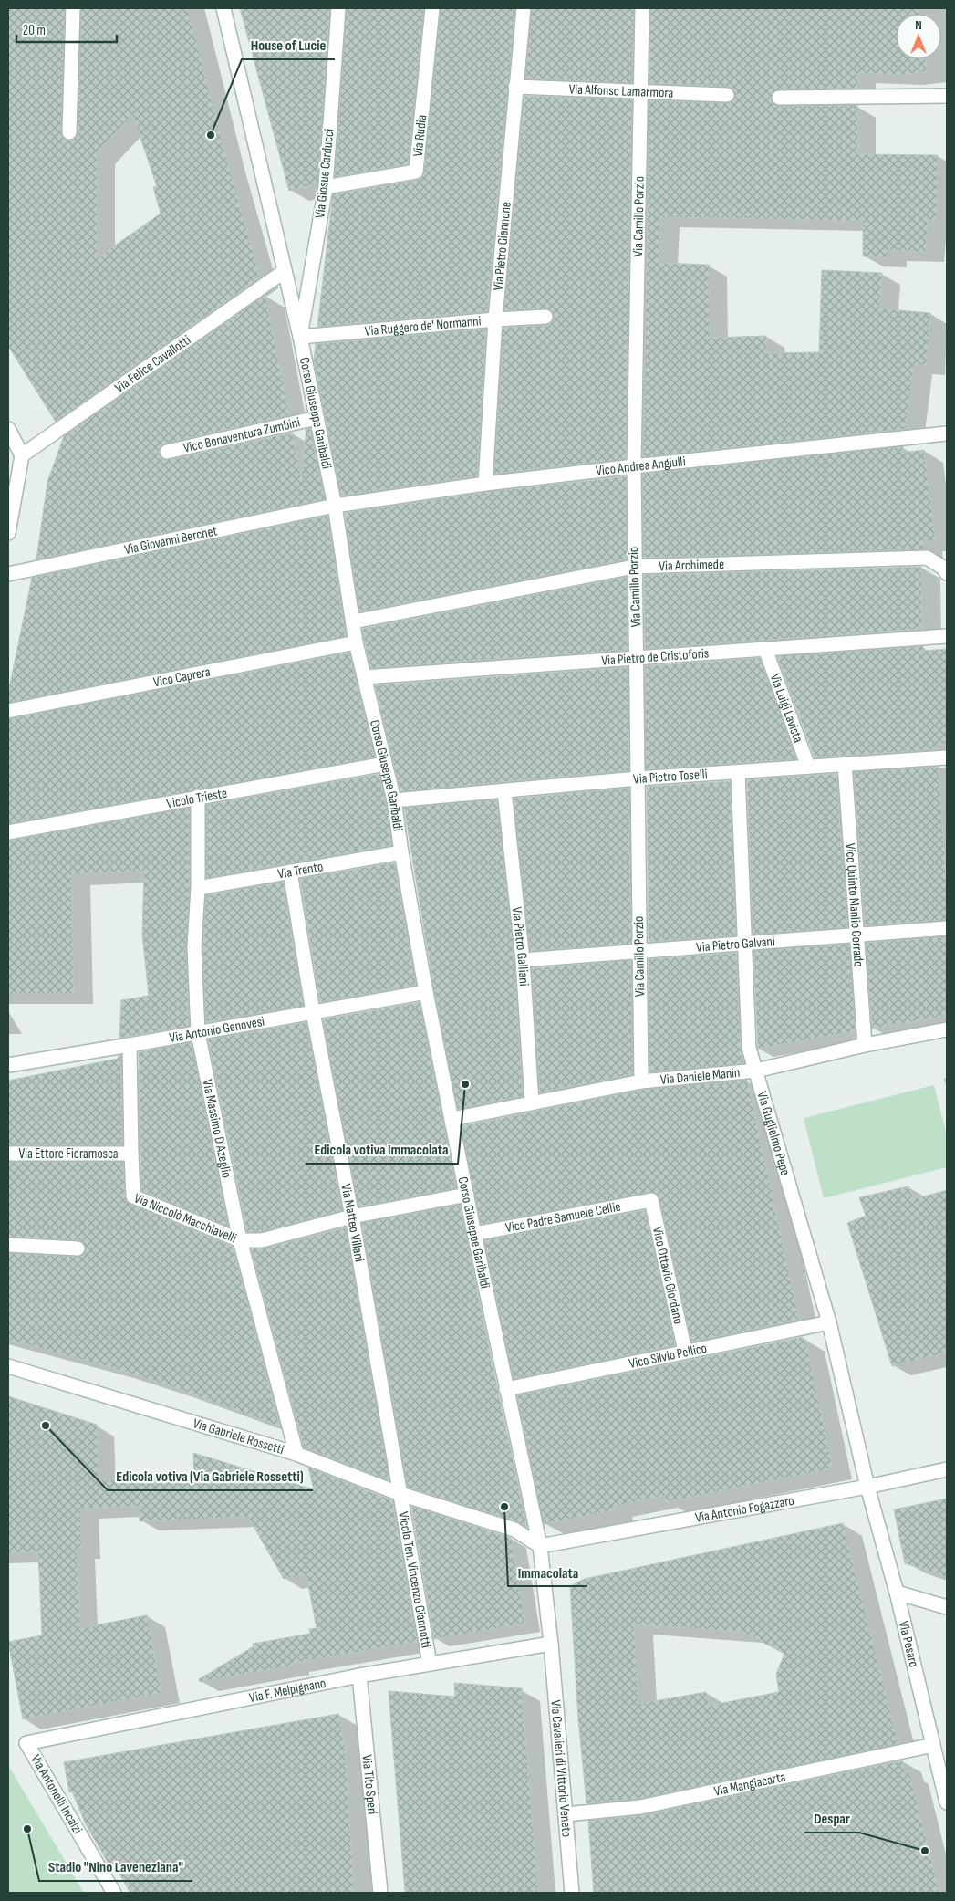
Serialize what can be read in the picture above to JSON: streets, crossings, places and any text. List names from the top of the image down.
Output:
{
  "streets": {
    "street": [
      "Via Alfonso Lamarmora",
      "Via Rudia",
      "Via Giosue Carducci",
      "Via Camillo Porzio",
      "Via Pietro Giannone",
      "Via Ruggero de' Normanni",
      "Via Felice Cavallotti",
      "Corso Giuseppe Garibaldi",
      "Vico Bonaventura Zumbini",
      "Vico Andrea Angiulli",
      "Via Giovanni Berchet",
      "Via Archimede",
      "Via Pietro de Cristoforis",
      "Vico Caprera",
      "Via Luigi Lavista",
      "Via Pietro Toselli",
      "Vicolo Trieste",
      "Via Trento",
      "Vico Quinto Manlio Corrado",
      "Via Pietro Galvani",
      "Via Pietro Galliani",
      "Via Antonio Genovesi",
      "Via Daniele Manin",
      "Via Massimo D'Azeglio",
      "Via Guglielmo Pepe",
      "Via Ettore Fieramosca",
      "Via Niccolò Macchiavelli",
      "Vico Padre Samuele Cellie",
      "Via Matteo Villani",
      "Vico Ottavio Giordano",
      "Vico Silvio Pellico",
      "Via Gabriele Rossetti",
      "Via Antonio Fogazzaro",
      "Vicolo Ten. Vincenzo Giannotti",
      "Via Pesaro",
      "Via F. Melpignano",
      "Via Cavalieri di Vittorio Veneto",
      "Via Mangiacarta",
      "Via Tito Speri",
      "Via Antonelli Incalzi"
    ]
  },
  "crossings": [
    ["Via Alfonso Lamarmora", "Via Camillo Porzio"],
    ["Via Alfonso Lamarmora", "Via Pietro Giannone"],
    ["Via Rudia", "Via Giosue Carducci"],
    ["Via Giosue Carducci", "Via Ruggero de' Normanni"],
    ["Via Giosue Carducci", "Corso Giuseppe Garibaldi"],
    ["Via Camillo Porzio", "Vico Andrea Angiulli"],
    ["Via Camillo Porzio", "Via Archimede"],
    ["Via Camillo Porzio", "Via Pietro de Cristoforis"],
    ["Via Camillo Porzio", "Via Pietro Toselli"],
    ["Via Camillo Porzio", "Via Pietro Galvani"],
    ["Via Camillo Porzio", "Via Daniele Manin"],
    ["Via Pietro Giannone", "Via Ruggero de' Normanni"],
    ["Via Pietro Giannone", "Vico Andrea Angiulli"],
    ["Via Ruggero de' Normanni", "Corso Giuseppe Garibaldi"],
    ["Via Felice Cavallotti", "Corso Giuseppe Garibaldi"],
    ["Corso Giuseppe Garibaldi", "Vico Bonaventura Zumbini"],
    ["Corso Giuseppe Garibaldi", "Vico Andrea Angiulli"],
    ["Corso Giuseppe Garibaldi", "Via Giovanni Berchet"],
    ["Corso Giuseppe Garibaldi", "Via Archimede"],
    ["Corso Giuseppe Garibaldi", "Via Pietro de Cristoforis"],
    ["Corso Giuseppe Garibaldi", "Vico Caprera"],
    ["Corso Giuseppe Garibaldi", "Via Pietro Toselli"],
    ["Corso Giuseppe Garibaldi", "Vicolo Trieste"],
    ["Corso Giuseppe Garibaldi", "Via Trento"],
    ["Corso Giuseppe Garibaldi", "Via Antonio Genovesi"],
    ["Corso Giuseppe Garibaldi", "Via Daniele Manin"],
    ["Corso Giuseppe Garibaldi", "Via Niccolò Macchiavelli"],
    ["Corso Giuseppe Garibaldi", "Vico Padre Samuele Cellie"],
    ["Corso Giuseppe Garibaldi", "Vico Silvio Pellico"],
    ["Corso Giuseppe Garibaldi", "Via Gabriele Rossetti"],
    ["Corso Giuseppe Garibaldi", "Via Antonio Fogazzaro"],
    ["Corso Giuseppe Garibaldi", "Via Cavalieri di Vittorio Veneto"],
    ["Vico Andrea Angiulli", "Via Giovanni Berchet"],
    ["Via Pietro de Cristoforis", "Via Luigi Lavista"],
    ["Via Luigi Lavista", "Via Pietro Toselli"],
    ["Via Pietro Toselli", "Vico Quinto Manlio Corrado"],
    ["Via Pietro Toselli", "Via Pietro Galliani"],
    ["Via Pietro Toselli", "Via Guglielmo Pepe"],
    ["Vicolo Trieste", "Via Massimo D'Azeglio"],
    ["Via Trento", "Via Massimo D'Azeglio"],
    ["Via Trento", "Via Matteo Villani"],
    ["Vico Quinto Manlio Corrado", "Via Pietro Galvani"],
    ["Vico Quinto Manlio Corrado", "Via Daniele Manin"],
    ["Via Pietro Galvani", "Via Pietro Galliani"],
    ["Via Pietro Galvani", "Via Guglielmo Pepe"],
    ["Via Pietro Galliani", "Via Daniele Manin"],
    ["Via Antonio Genovesi", "Via Massimo D'Azeglio"],
    ["Via Antonio Genovesi", "Via Ettore Fieramosca"],
    ["Via Antonio Genovesi", "Via Matteo Villani"],
    ["Via Daniele Manin", "Via Guglielmo Pepe"],
    ["Via Massimo D'Azeglio", "Via Niccolò Macchiavelli"],
    ["Via Massimo D'Azeglio", "Via Gabriele Rossetti"],
    ["Via Guglielmo Pepe", "Vico Silvio Pellico"],
    ["Via Guglielmo Pepe", "Via Antonio Fogazzaro"],
    ["Via Guglielmo Pepe", "Via Pesaro"],
    ["Via Ettore Fieramosca", "Via Niccolò Macchiavelli"],
    ["Via Niccolò Macchiavelli", "Via Matteo Villani"],
    ["Vico Padre Samuele Cellie", "Vico Ottavio Giordano"],
    ["Via Matteo Villani", "Via Gabriele Rossetti"],
    ["Via Matteo Villani", "Vicolo Ten. Vincenzo Giannotti"],
    ["Vico Ottavio Giordano", "Vico Silvio Pellico"],
    ["Via Gabriele Rossetti", "Via Antonio Fogazzaro"],
    ["Via Gabriele Rossetti", "Vicolo Ten. Vincenzo Giannotti"],
    ["Via Gabriele Rossetti", "Via Cavalieri di Vittorio Veneto"],
    ["Via Antonio Fogazzaro", "Via Pesaro"],
    ["Via Antonio Fogazzaro", "Via Cavalieri di Vittorio Veneto"],
    ["Vicolo Ten. Vincenzo Giannotti", "Via F. Melpignano"],
    ["Via Pesaro", "Via Mangiacarta"],
    ["Via F. Melpignano", "Via Cavalieri di Vittorio Veneto"],
    ["Via F. Melpignano", "Via Tito Speri"],
    ["Via F. Melpignano", "Via Antonelli Incalzi"],
    ["Via Cavalieri di Vittorio Veneto", "Via Mangiacarta"]
  ],
  "places": [
    "House of Lucie",
    "Edicola votiva Immacolata",
    "Edicola votiva (Via Gabriele Rossetti)",
    "Immacolata",
    "Stadio \"Nino Laveneziana\"",
    "Despar"
  ],
  "scale_bar": "20 m",
  "north": "top"
}
